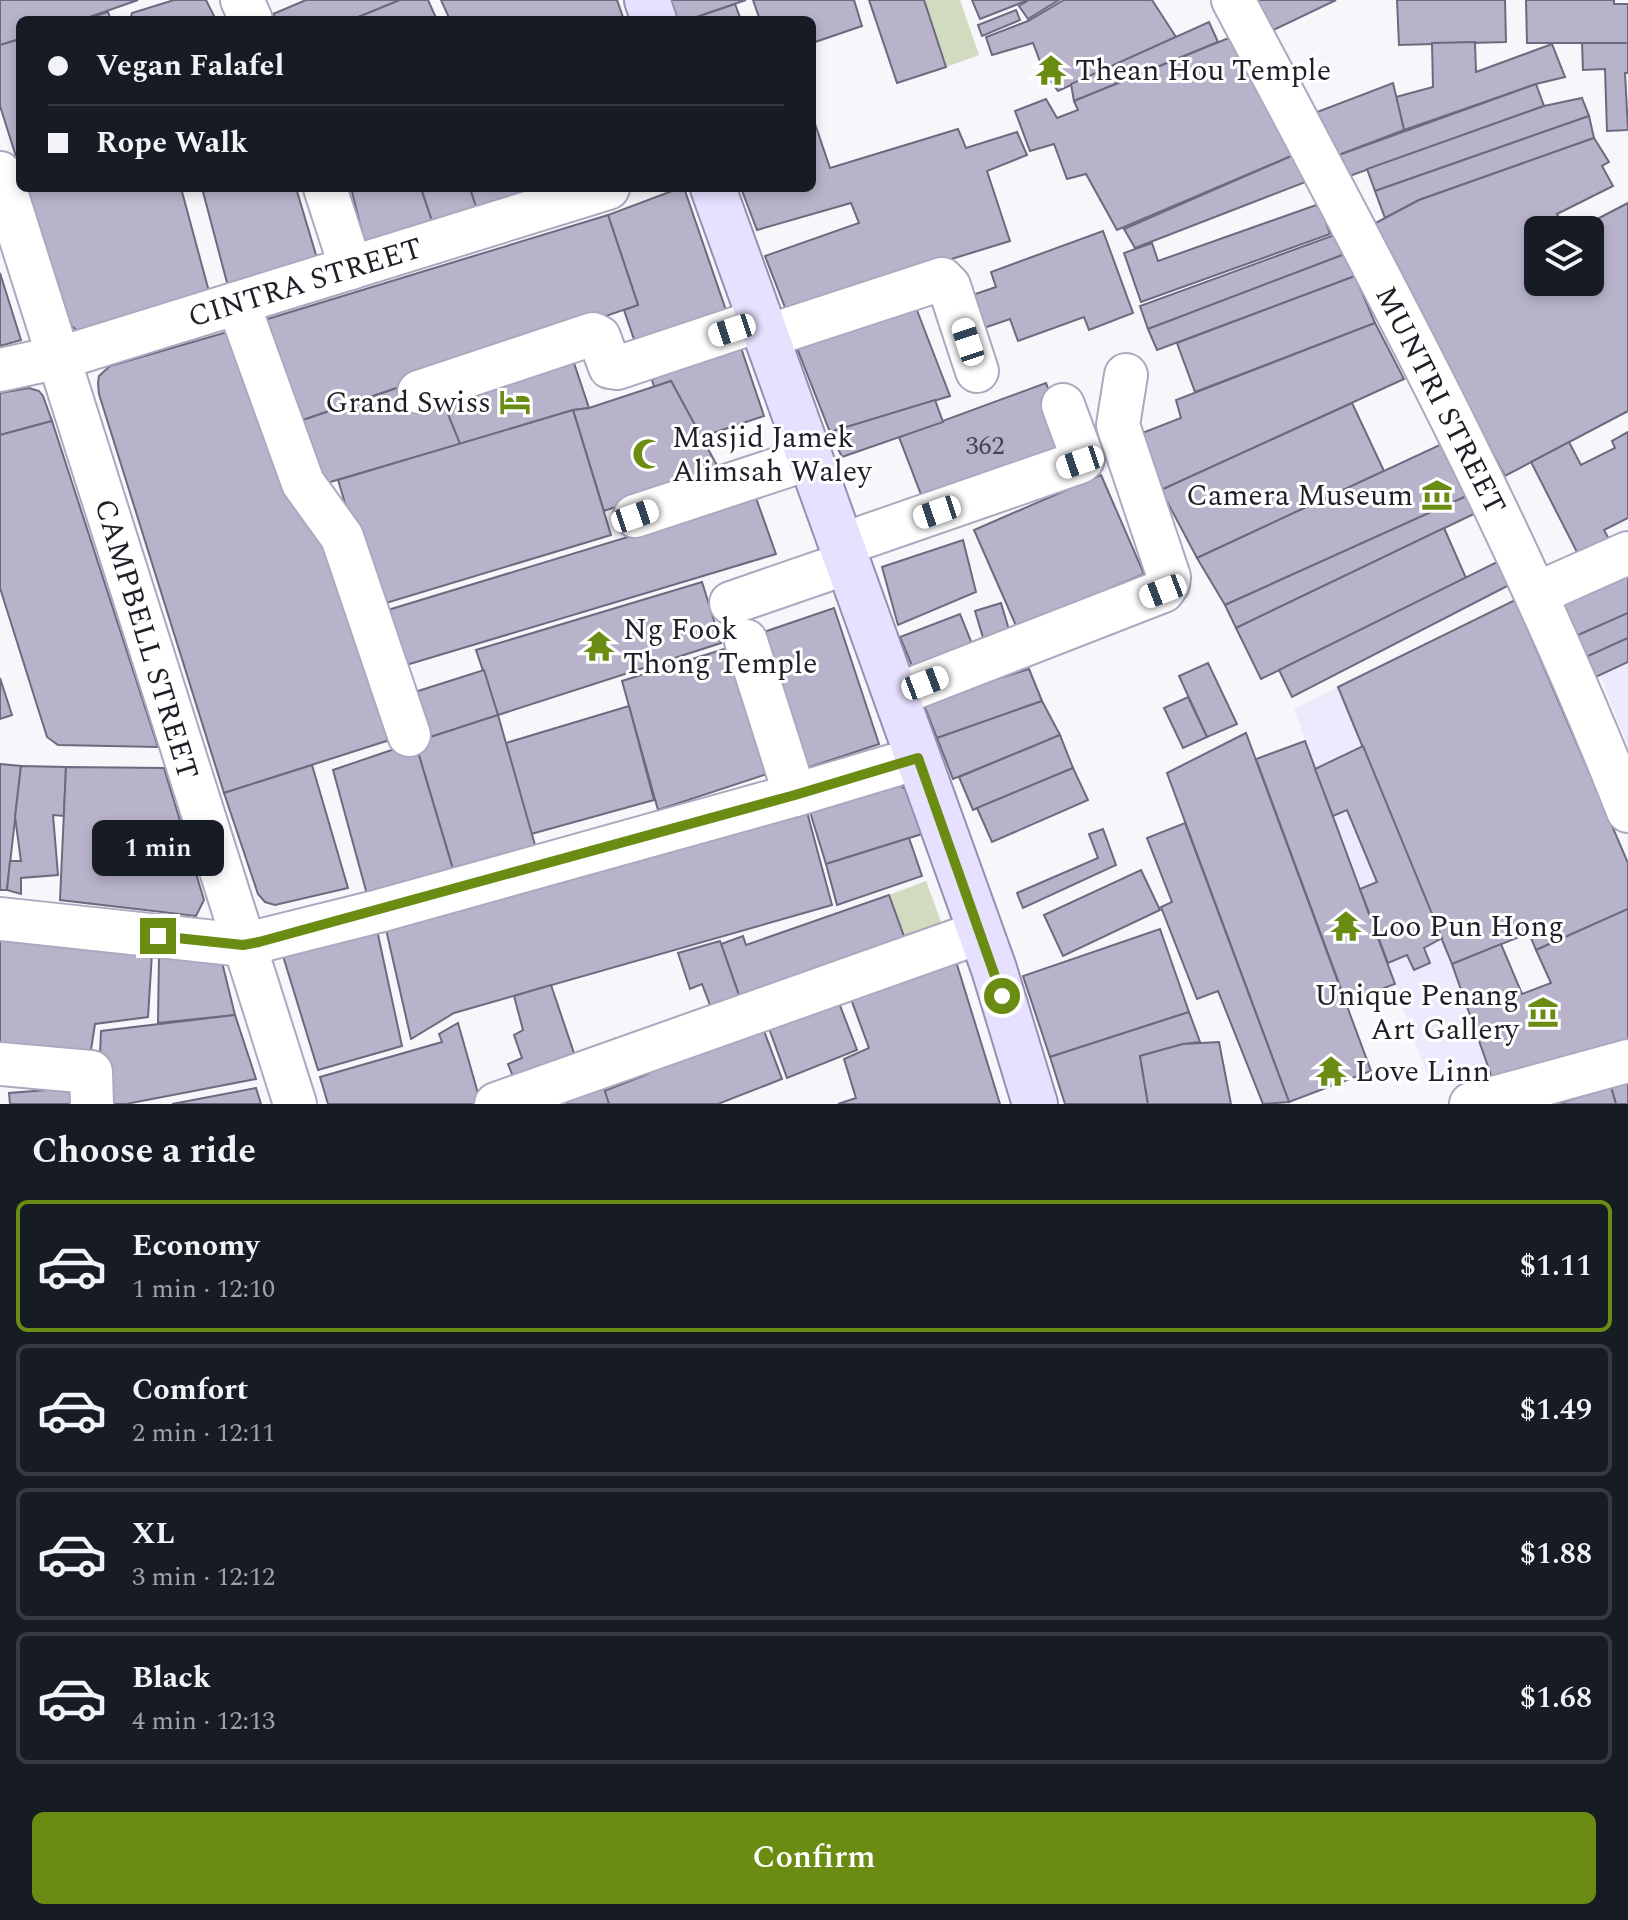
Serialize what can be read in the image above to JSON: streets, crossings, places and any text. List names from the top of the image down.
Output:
{
  "streets": {
    "street": ["CINTRA STREET", "MUNTRI STREET", "CAMPBELL STREET"]
  },
  "crossings": [
    ["CINTRA STREET", "CAMPBELL STREET"]
  ],
  "places": {
    "temple": [
      "Thean Hou Temple",
      "Ng Fook Thong Temple",
      "Loo Pun Hong",
      "Love Linn"
    ],
    "hotel": ["Grand Swiss"],
    "mosque": ["Masjid Jamek Alimsah Waley"],
    "museum": ["Camera Museum", "Unique Penang Art Gallery"]
  },
  "house_numbers": ["362"],
  "page": {
    "banner": ["Vegan Falafel", "Rope Walk"],
    "bubble": "1 min",
    "heading": "Choose a ride",
    "list": [
      {
        "name": "Economy",
        "note": "1 min · 12:10",
        "value": "$1.11"
      },
      {
        "name": "Comfort",
        "note": "2 min · 12:11",
        "value": "$1.49"
      },
      {
        "name": "XL",
        "note": "3 min · 12:12",
        "value": "$1.88"
      },
      {
        "name": "Black",
        "note": "4 min · 12:13",
        "value": "$1.68"
      }
    ],
    "buttons": "Confirm"
  }
}
